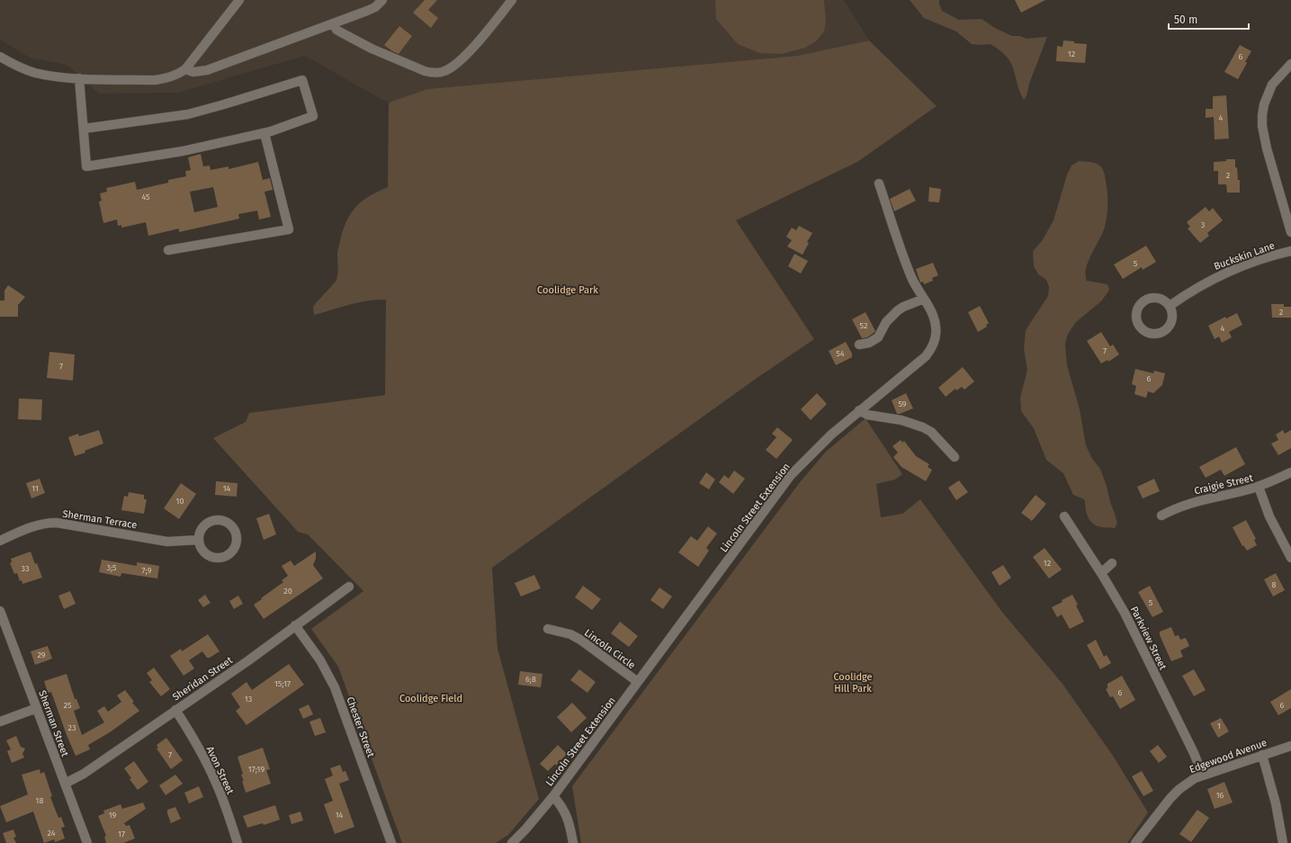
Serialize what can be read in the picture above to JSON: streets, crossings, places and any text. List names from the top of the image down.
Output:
{
  "streets": {
    "street": [
      "Buckskin Lane",
      "Craigie Street",
      "Lincoln Street Extension",
      "Sherman Terrace",
      "Parkview Street",
      "Lincoln Circle",
      "Sheridan Street",
      "Sherman Street",
      "Chester Street",
      "Edgewood Avenue",
      "Avon Street"
    ]
  },
  "crossings": [
    ["Lincoln Street Extension", "Lincoln Circle"],
    ["Parkview Street", "Edgewood Avenue"],
    ["Sheridan Street", "Sherman Street"],
    ["Sheridan Street", "Chester Street"],
    ["Sheridan Street", "Avon Street"]
  ],
  "parks": ["Coolidge Park", "Coolidge Hill Park", "Coolidge Field"],
  "house_numbers": [
    "12",
    "6",
    "4",
    "2",
    "45",
    "3",
    "5",
    "2",
    "52",
    "4",
    "7",
    "54",
    "7",
    "6",
    "59",
    "11",
    "14",
    "10",
    "12",
    "3;5",
    "33",
    "7;9",
    "8",
    "20",
    "5",
    "29",
    "6;8",
    "15;17",
    "6",
    "13",
    "25",
    "6",
    "1",
    "23",
    "7",
    "17;19",
    "16",
    "18",
    "19",
    "14",
    "24",
    "17"
  ],
  "scale_bar": "50 m"
}
